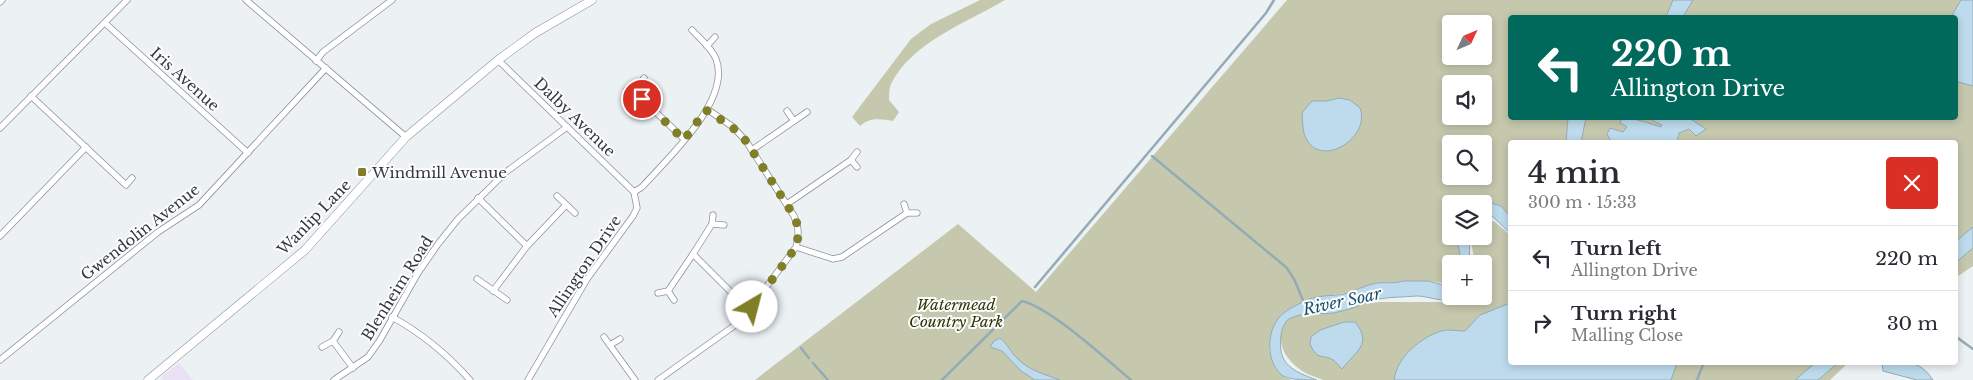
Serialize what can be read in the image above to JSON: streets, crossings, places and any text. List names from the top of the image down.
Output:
{
  "streets": {
    "street": [
      "Iris Avenue",
      "Dalby Avenue",
      "Wanlip Lane",
      "Gwendolin Avenue",
      "Allington Drive",
      "Blenheim Road"
    ]
  },
  "crossings": [
    ["Iris Avenue", "Gwendolin Avenue"],
    ["Dalby Avenue", "Wanlip Lane"],
    ["Dalby Avenue", "Allington Drive"],
    ["Dalby Avenue", "Blenheim Road"]
  ],
  "water": ["River Soar"],
  "parks": ["Watermead Country Park"],
  "places": {
    "transit": ["Windmill Avenue"]
  },
  "north": "top right",
  "page": {
    "map_buttons": "+",
    "turn": ["220 m", "Allington Drive"],
    "heading": ["4 min", "300 m · 15:33"],
    "list": [
      {
        "name": "Turn left",
        "note": "Allington Drive",
        "value": "220 m"
      },
      {
        "name": "Turn right",
        "note": "Malling Close",
        "value": "30 m"
      }
    ]
  }
}
